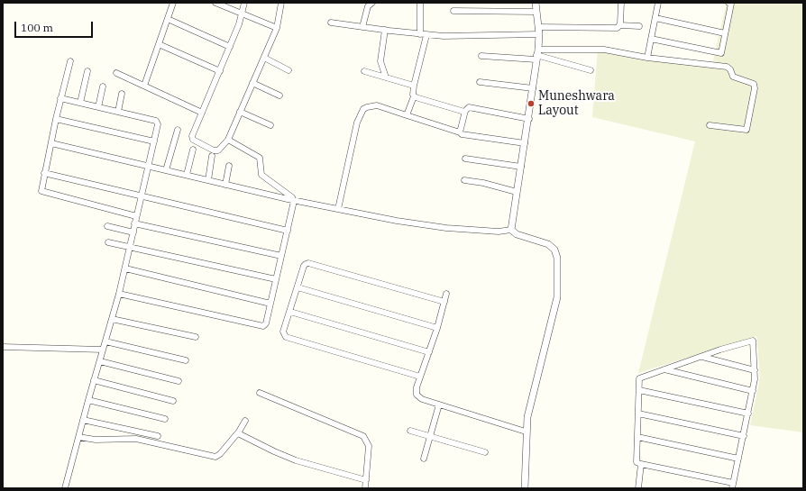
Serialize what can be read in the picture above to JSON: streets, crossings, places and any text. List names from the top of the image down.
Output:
{
  "places": ["Muneshwara Layout"],
  "scale_bar": "100 m"
}
